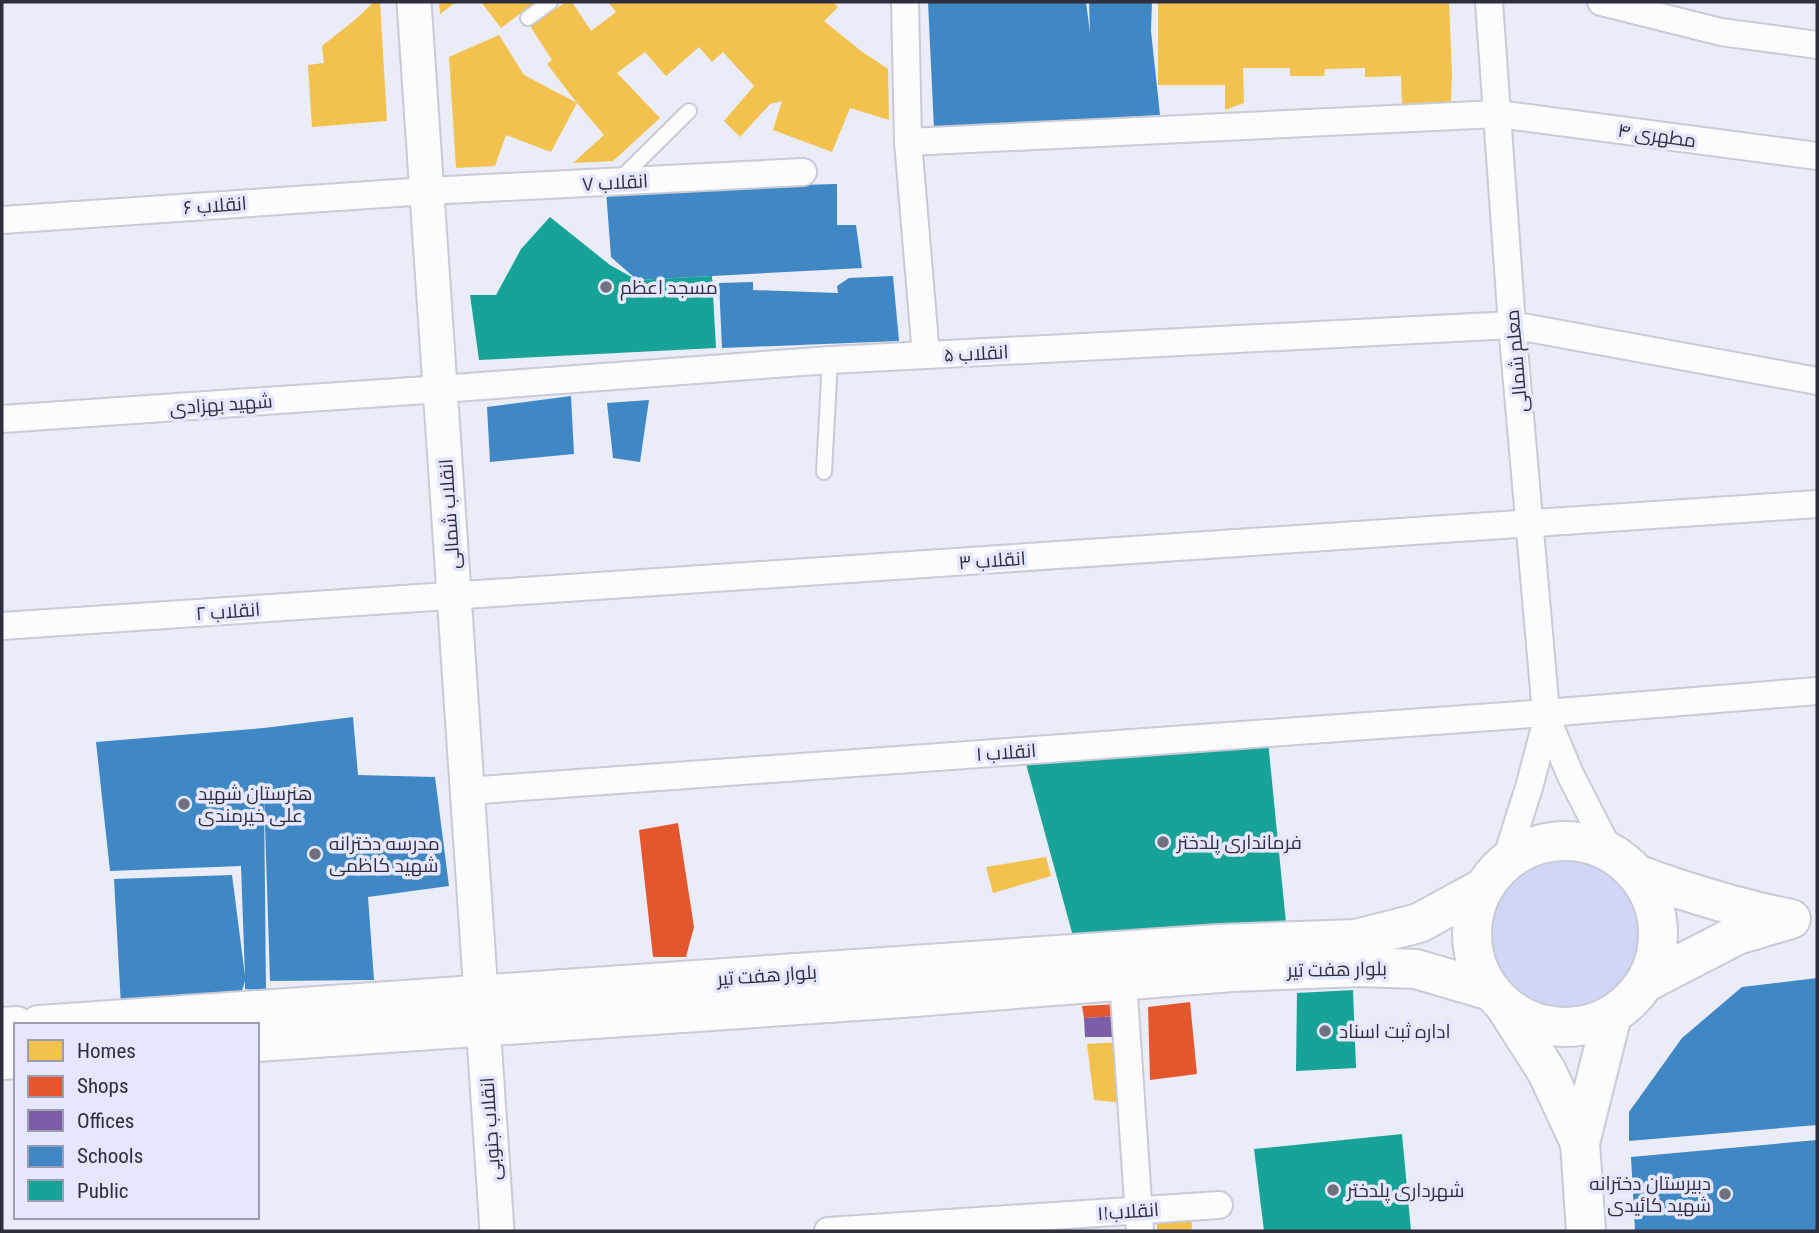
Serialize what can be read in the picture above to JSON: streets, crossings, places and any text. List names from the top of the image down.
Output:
{
  "streets": {
    "main road": ["بلوار هفت تیر"],
    "street": [
      "مطهری ۴",
      "انقلاب ۷",
      "انقلاب ۶",
      "انقلاب ۵",
      "معلم شمالی",
      "شهید بهزادی",
      "انقلاب شمالی",
      "انقلاب ۳",
      "انقلاب ۲",
      "انقلاب ۱",
      "انقلاب جنوبی",
      "انقلاب۱۱"
    ]
  },
  "crossings": [
    ["مطهری ۴", "معلم شمالی"],
    ["انقلاب ۷", "انقلاب ۶"],
    ["انقلاب ۷", "انقلاب شمالی"],
    ["انقلاب ۶", "انقلاب شمالی"],
    ["انقلاب ۵", "معلم شمالی"],
    ["انقلاب ۵", "شهید بهزادی"],
    ["انقلاب ۵", "انقلاب شمالی"],
    ["معلم شمالی", "انقلاب ۳"],
    ["معلم شمالی", "انقلاب ۱"],
    ["شهید بهزادی", "انقلاب شمالی"],
    ["انقلاب شمالی", "انقلاب ۳"],
    ["انقلاب شمالی", "انقلاب ۲"],
    ["انقلاب شمالی", "انقلاب ۱"],
    ["انقلاب شمالی", "بلوار هفت تیر"],
    ["انقلاب شمالی", "انقلاب جنوبی"],
    ["انقلاب ۳", "انقلاب ۲"],
    ["بلوار هفت تیر", "انقلاب جنوبی"]
  ],
  "places": [
    "مسجد اعظم",
    "هنرستان شهید علی خیرمندی",
    "فرمانداری پلدختر",
    "مدرسه دخترانه شهید کاظمی",
    "اداره ثبت اسناد",
    "شهرداری پلدختر",
    "دبیرستان دخترانه شهید کائیدی"
  ],
  "legend": [
    "Homes",
    "Shops",
    "Offices",
    "Schools",
    "Public"
  ]
}
